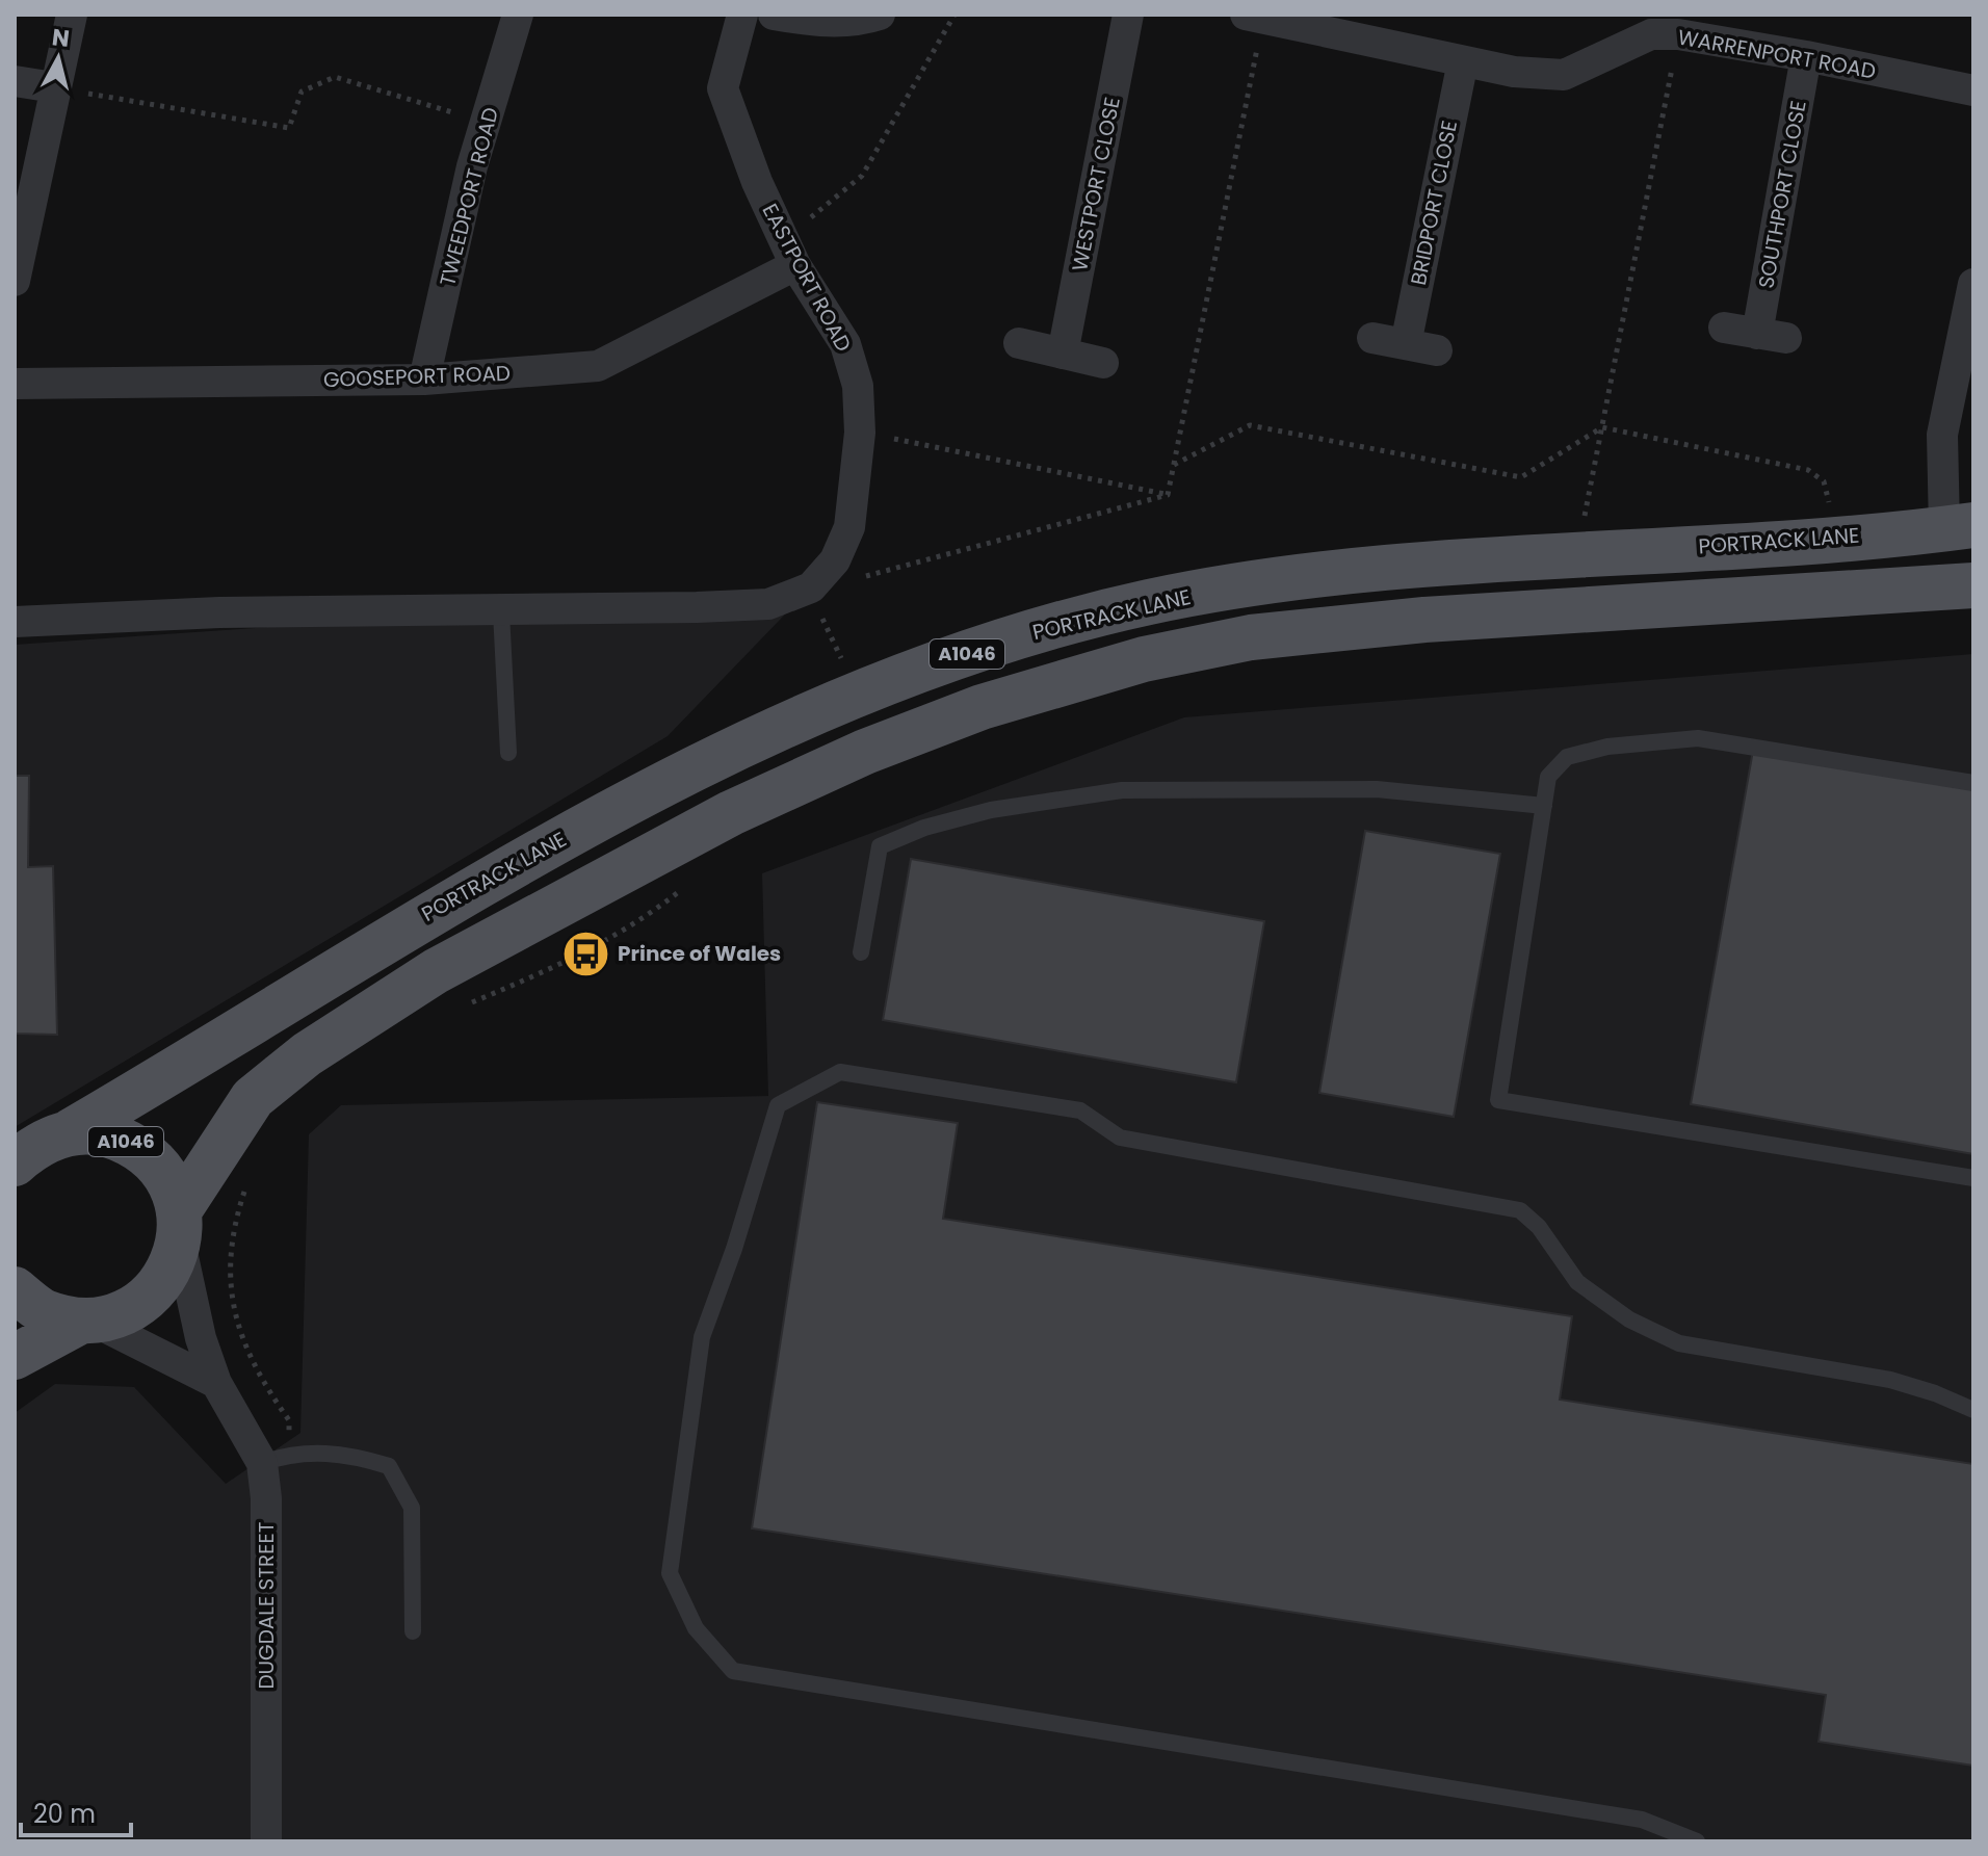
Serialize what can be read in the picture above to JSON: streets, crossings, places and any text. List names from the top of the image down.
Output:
{
  "streets": {
    "main road": ["PORTRACK LANE", "A1046"],
    "street": [
      "WARRENPORT ROAD",
      "WESTPORT CLOSE",
      "SOUTHPORT CLOSE",
      "TWEEDPORT ROAD",
      "BRIDPORT CLOSE",
      "EASTPORT ROAD",
      "GOOSEPORT ROAD",
      "DUGDALE STREET"
    ]
  },
  "crossings": [
    ["WARRENPORT ROAD", "SOUTHPORT CLOSE"],
    ["WARRENPORT ROAD", "BRIDPORT CLOSE"],
    ["TWEEDPORT ROAD", "GOOSEPORT ROAD"],
    ["EASTPORT ROAD", "GOOSEPORT ROAD"],
    ["PORTRACK LANE", "A1046"],
    ["A1046", "DUGDALE STREET"]
  ],
  "places": {
    "bus stop": ["Prince of Wales"]
  },
  "scale_bar": "20 m",
  "north": "top"
}
